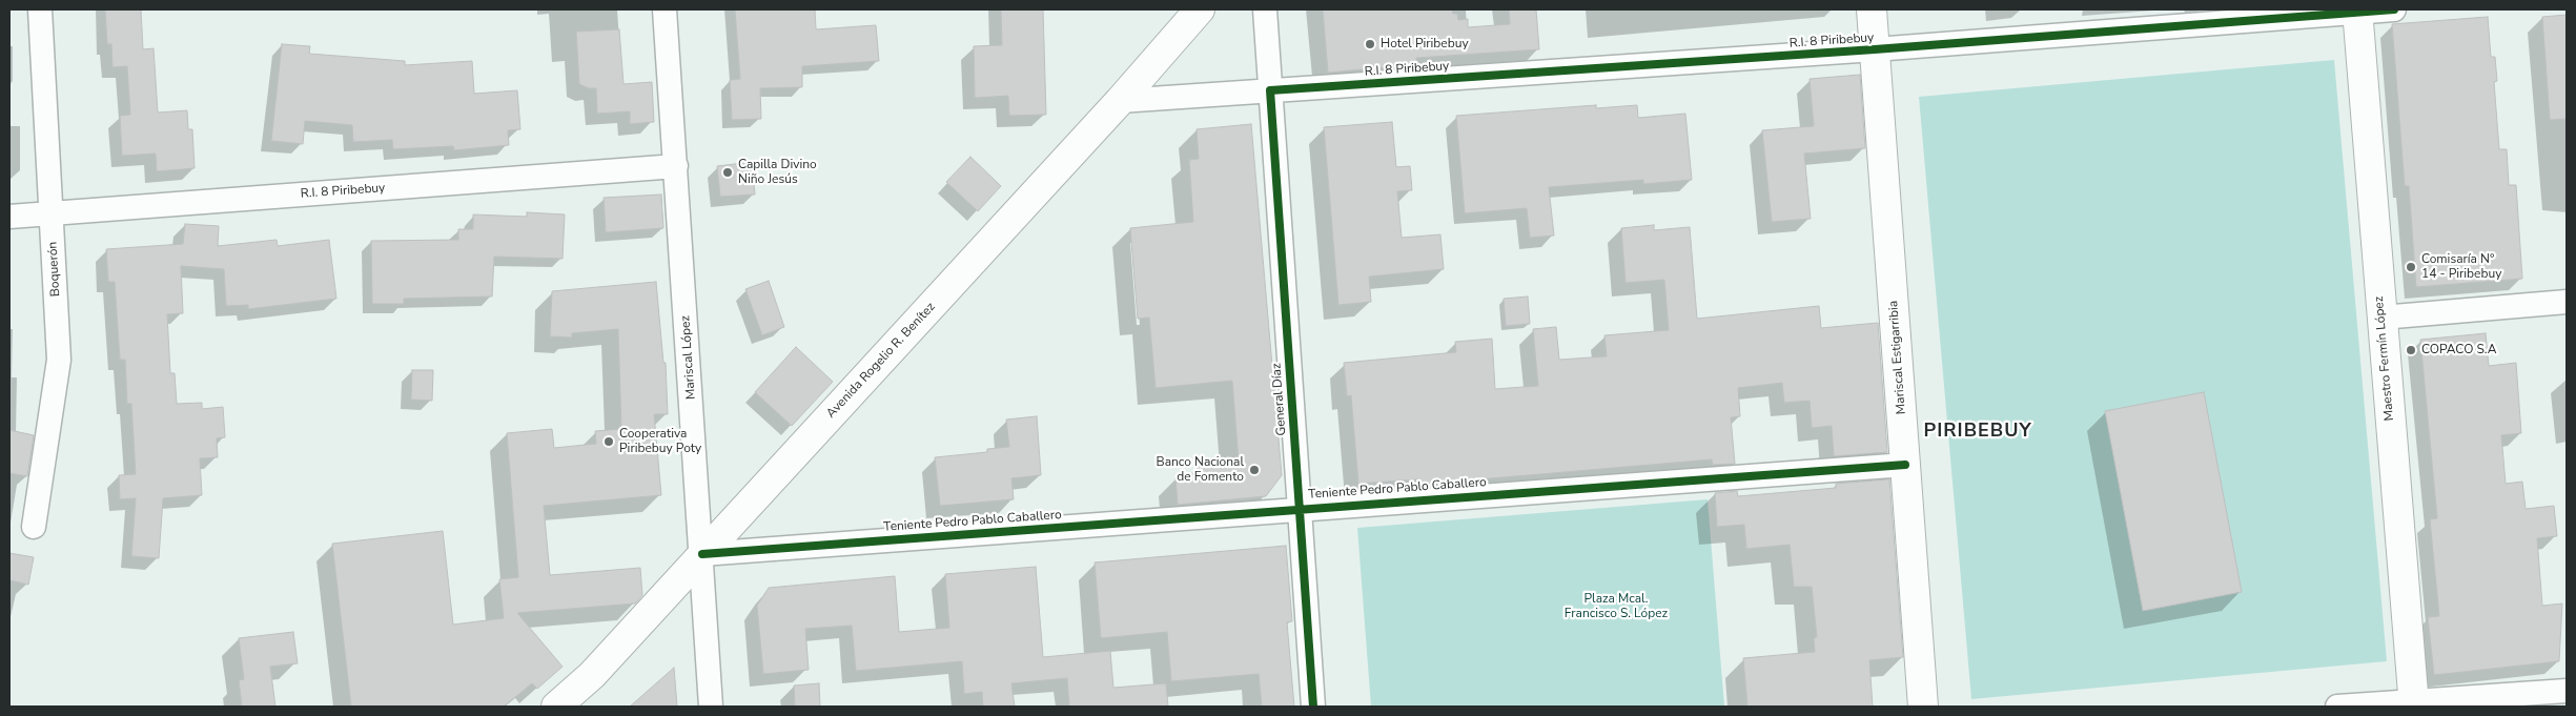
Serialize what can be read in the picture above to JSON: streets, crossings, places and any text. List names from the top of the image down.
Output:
{
  "streets": {
    "street": [
      "R.I. 8 Piribebuy",
      "Boquerón",
      "Mariscal López",
      "Mariscal Estigarribia",
      "Maestro Fermín López",
      "Avenida Rogelio R. Benítez",
      "General Díaz",
      "Teniente Pedro Pablo Caballero"
    ]
  },
  "crossings": [
    ["R.I. 8 Piribebuy", "Boquerón"],
    ["R.I. 8 Piribebuy", "Mariscal López"],
    ["R.I. 8 Piribebuy", "Mariscal Estigarribia"],
    ["R.I. 8 Piribebuy", "Maestro Fermín López"],
    ["R.I. 8 Piribebuy", "Avenida Rogelio R. Benítez"],
    ["R.I. 8 Piribebuy", "General Díaz"],
    ["Mariscal López", "Avenida Rogelio R. Benítez"],
    ["Mariscal López", "Teniente Pedro Pablo Caballero"],
    ["Mariscal Estigarribia", "Teniente Pedro Pablo Caballero"],
    ["Avenida Rogelio R. Benítez", "Teniente Pedro Pablo Caballero"],
    ["General Díaz", "Teniente Pedro Pablo Caballero"]
  ],
  "districts": ["PIRIBEBUY"],
  "parks": ["Plaza Mcal. Francisco S. López"],
  "places": [
    "Hotel Piribebuy",
    "Capilla Divino Niño Jesús",
    "Comisaría N° 14 - Piribebuy",
    "COPACO S.A",
    "Cooperativa Piribebuy Poty",
    "Banco Nacional de Fomento"
  ]
}
